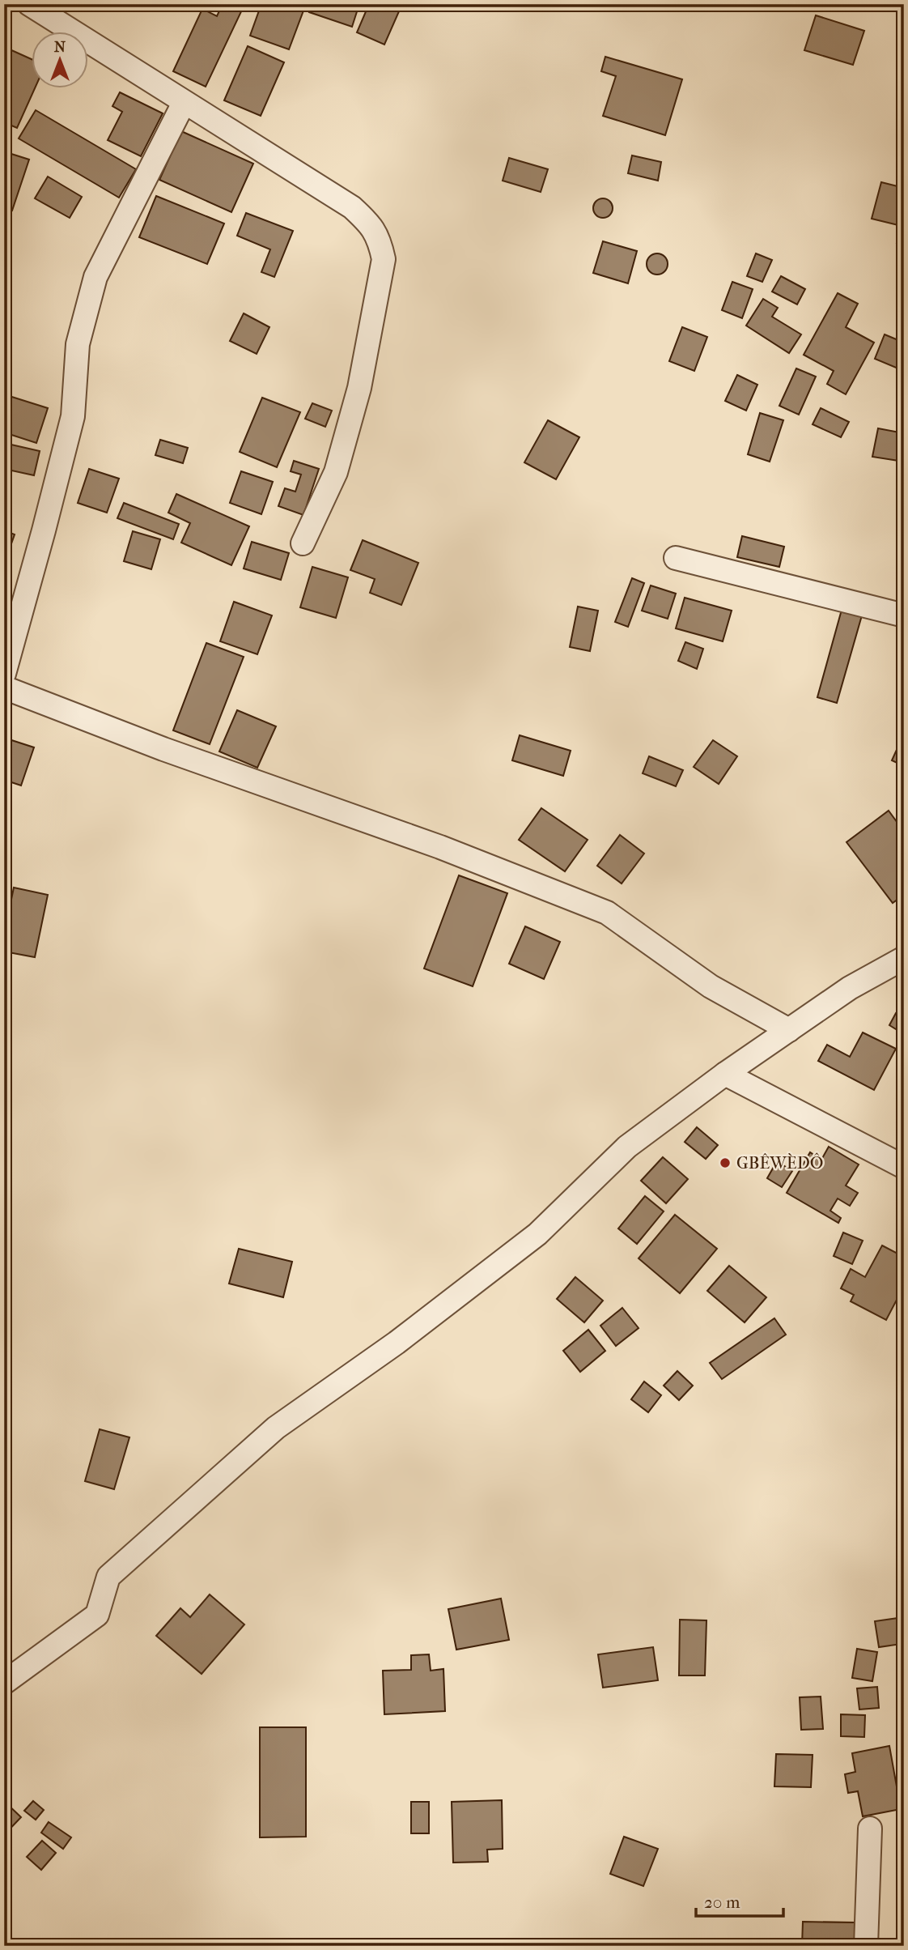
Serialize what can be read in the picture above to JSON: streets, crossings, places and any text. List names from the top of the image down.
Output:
{
  "places": ["GBÊWÈDÔ"],
  "scale_bar": "20 m",
  "north": "top"
}
